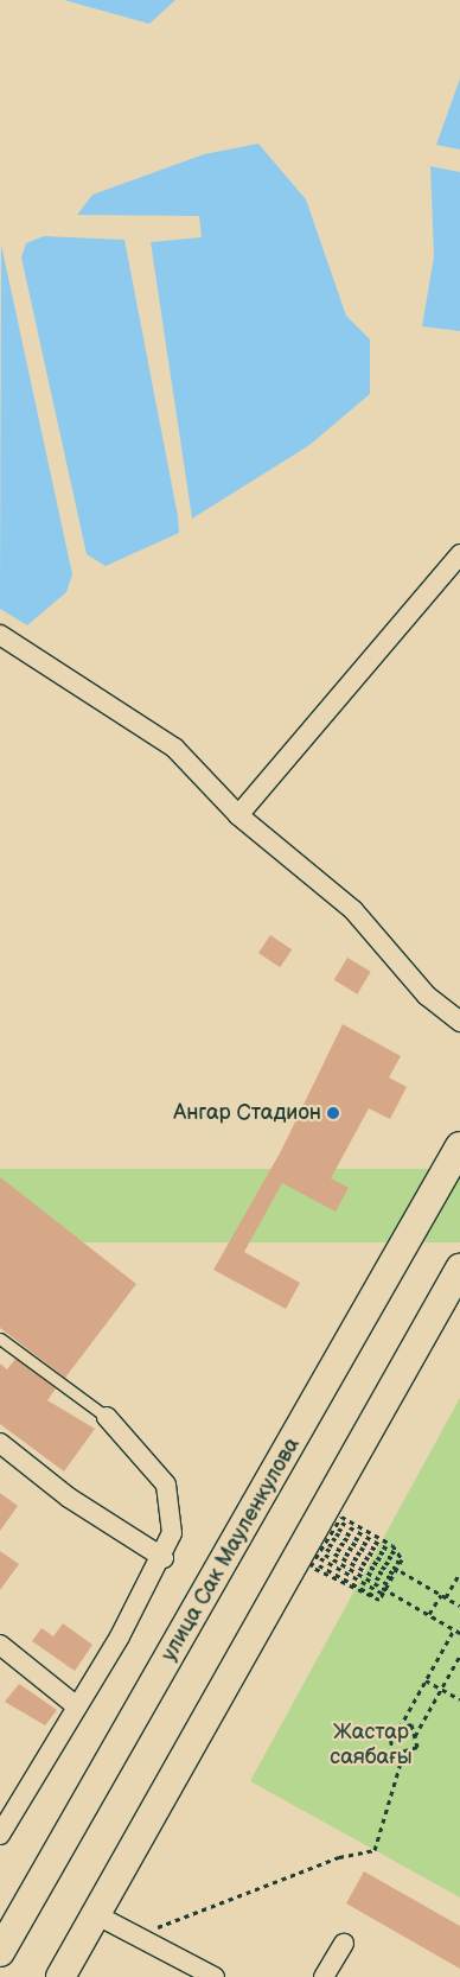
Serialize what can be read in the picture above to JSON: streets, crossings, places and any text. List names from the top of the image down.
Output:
{
  "streets": {
    "main road": ["улица Сак Мауленкулова"]
  },
  "parks": ["Жастар саябағы"],
  "places": ["Ангар Стадион"]
}
